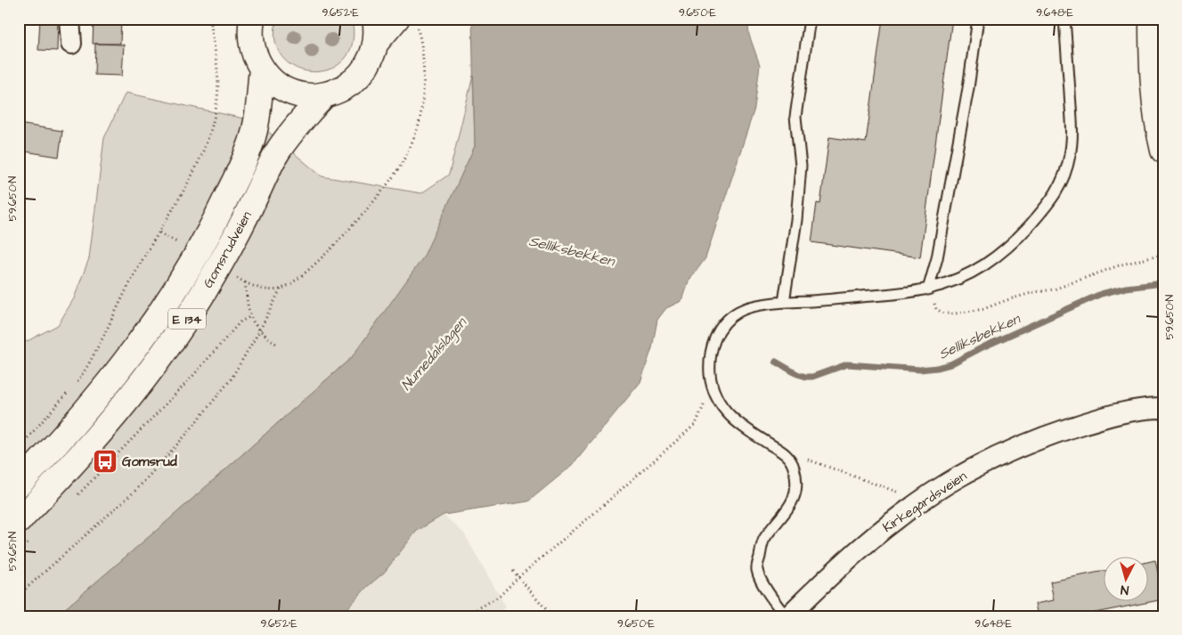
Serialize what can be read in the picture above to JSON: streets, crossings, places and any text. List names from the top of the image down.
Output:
{
  "streets": {
    "main road": ["Gomsrudveien", "E 134"],
    "street": ["Kirkegårdsveien"]
  },
  "crossings": [
    ["Gomsrudveien", "E 134"]
  ],
  "water": ["Selliksbekken", "Numedalslågen"],
  "places": {
    "bus stop": ["Gomsrud"]
  },
  "north": "bottom",
  "coordinates": [
    "9.652°E",
    "9.650°E",
    "9.648°E",
    "59.650°N",
    "59.651°N"
  ]
}
